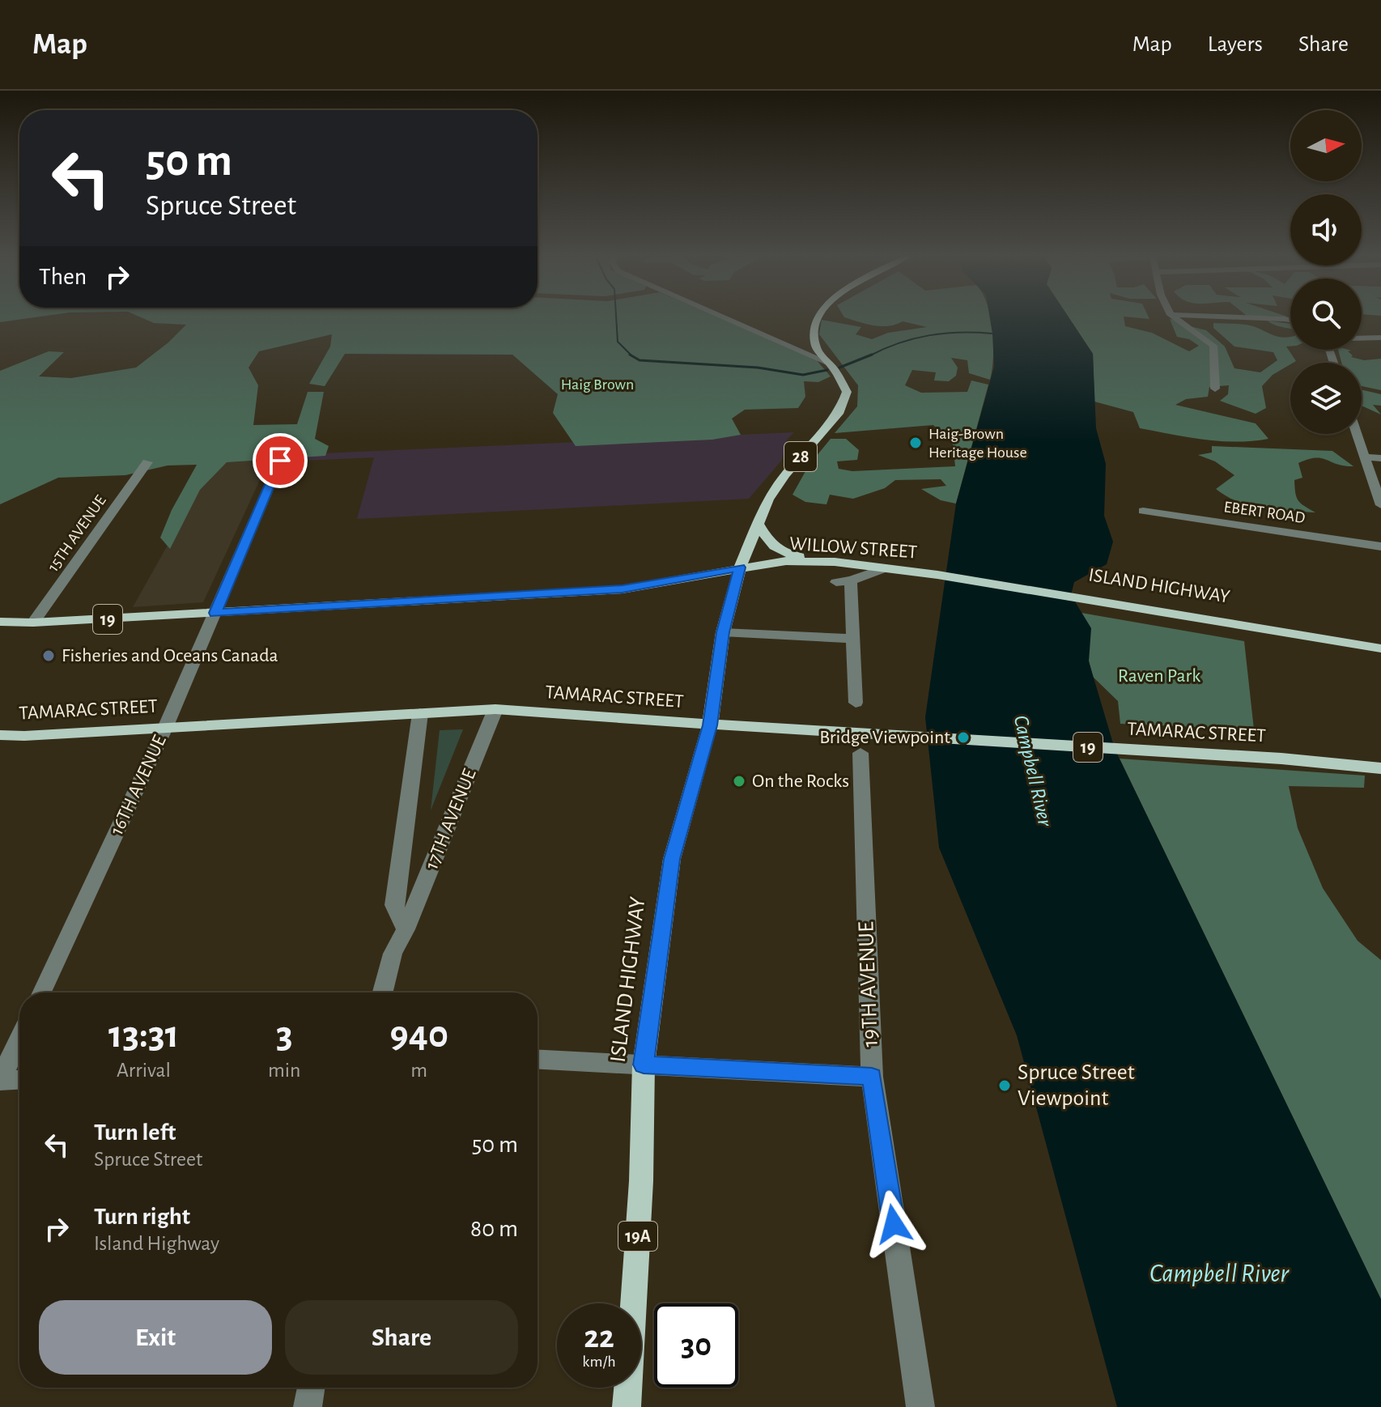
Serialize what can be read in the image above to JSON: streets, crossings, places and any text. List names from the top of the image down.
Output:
{
  "streets": {
    "main road": [
      "28",
      "WILLOW STREET",
      "ISLAND HIGHWAY",
      "19",
      "TAMARAC STREET",
      "19A"
    ],
    "street": [
      "EBERT ROAD",
      "15TH AVENUE",
      "16TH AVENUE",
      "17TH AVENUE",
      "19TH AVENUE"
    ]
  },
  "crossings": [
    ["28", "WILLOW STREET"],
    ["28", "ISLAND HIGHWAY"],
    ["15TH AVENUE", "WILLOW STREET"],
    ["WILLOW STREET", "ISLAND HIGHWAY"],
    ["WILLOW STREET", "16TH AVENUE"],
    ["ISLAND HIGHWAY", "TAMARAC STREET"],
    ["TAMARAC STREET", "16TH AVENUE"],
    ["TAMARAC STREET", "17TH AVENUE"]
  ],
  "water": ["Campbell River"],
  "parks": ["Haig Brown", "Raven Park"],
  "places": [
    "Haig-Brown Heritage House",
    "Fisheries and Oceans Canada",
    "Bridge Viewpoint",
    "On the Rocks",
    "Spruce Street Viewpoint"
  ],
  "north": "right",
  "page": {
    "header": "Map",
    "nav": ["Map", "Layers", "Share"],
    "turn": ["50 m", "Spruce Street"],
    "then": "Then",
    "eta": [
      "13:31",
      "Arrival",
      "3",
      "min",
      "940",
      "m"
    ],
    "list": [
      {
        "name": "Turn left",
        "note": "Spruce Street",
        "value": "50 m"
      },
      {
        "name": "Turn right",
        "note": "Island Highway",
        "value": "80 m"
      }
    ],
    "buttons": ["Exit", "Share"],
    "speed": "22 km/h",
    "limit": "30"
  }
}
